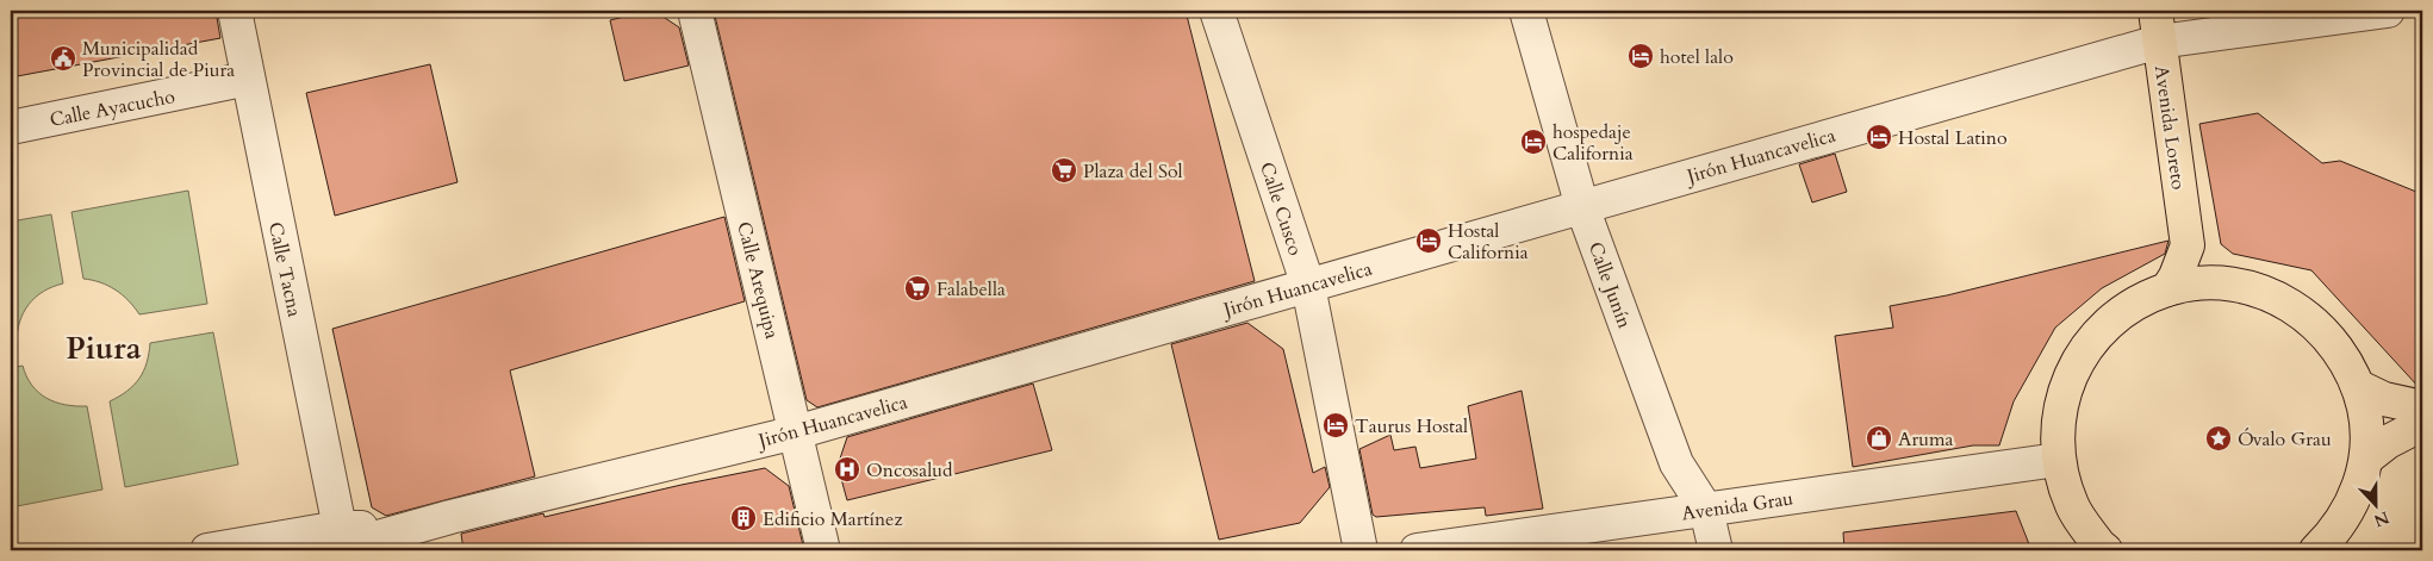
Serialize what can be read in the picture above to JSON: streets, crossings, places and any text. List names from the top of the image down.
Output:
{
  "streets": {
    "main road": ["Avenida Loreto"],
    "street": [
      "Calle Ayacucho",
      "Jirón Huancavelica",
      "Calle Cusco",
      "Calle Tacna",
      "Calle Arequipa",
      "Calle Junín",
      "Avenida Grau"
    ]
  },
  "crossings": [
    ["Calle Ayacucho", "Calle Tacna"],
    ["Avenida Loreto", "Jirón Huancavelica"],
    ["Jirón Huancavelica", "Calle Cusco"],
    ["Jirón Huancavelica", "Calle Tacna"],
    ["Jirón Huancavelica", "Calle Arequipa"],
    ["Jirón Huancavelica", "Calle Junín"],
    ["Calle Junín", "Avenida Grau"]
  ],
  "districts": ["Piura"],
  "places": {
    "hotel": [
      "hotel lalo",
      "Hostal Latino",
      "hospedaje California",
      "Hostal California",
      "Taurus Hostal"
    ],
    "public building": ["Municipalidad Provincial de Piura"],
    "supermarket": ["Plaza del Sol", "Falabella"],
    "shop": ["Aruma"],
    "place": ["Óvalo Grau"],
    "hospital": ["Oncosalud"],
    "building": ["Edificio Martínez"]
  },
  "north": "bottom"
}
